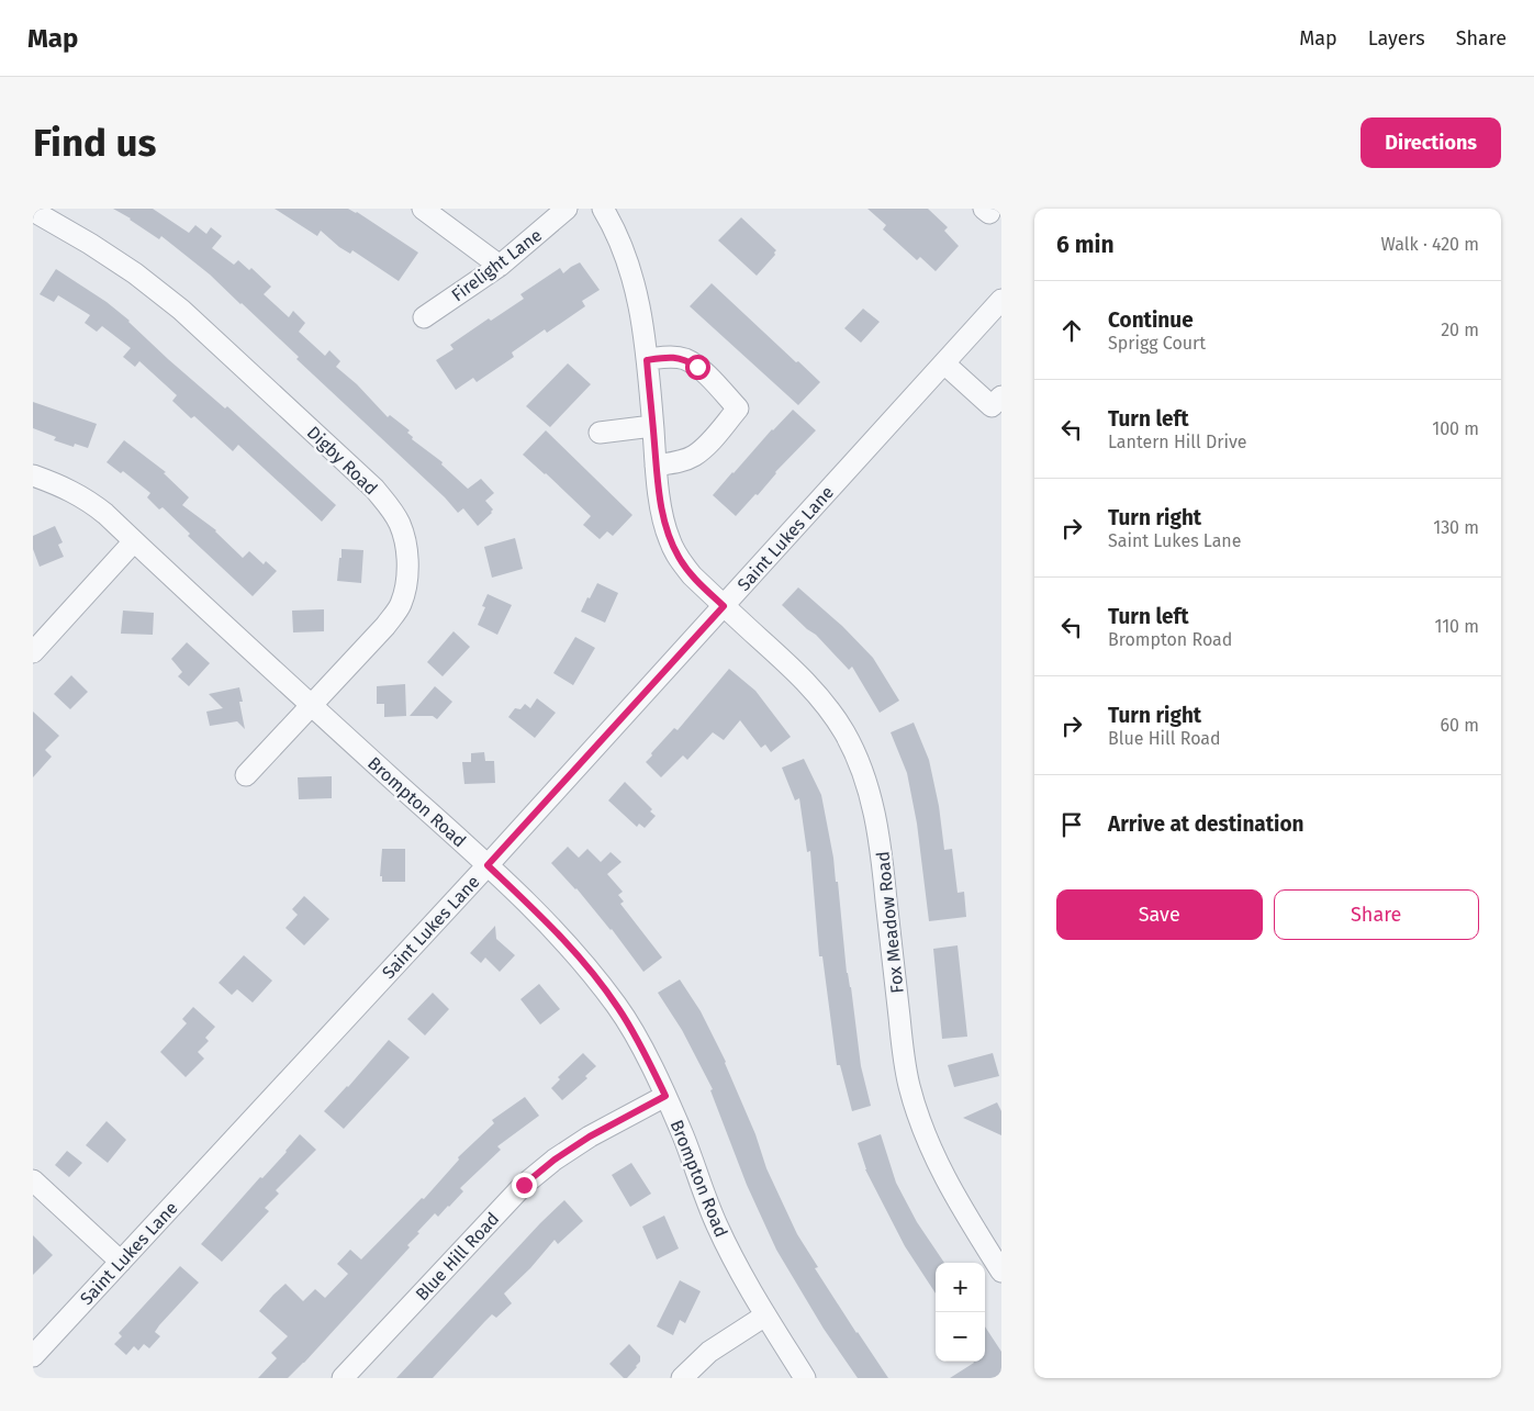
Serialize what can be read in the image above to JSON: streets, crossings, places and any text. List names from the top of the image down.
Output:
{
  "streets": {
    "street": [
      "Firelight Lane",
      "Digby Road",
      "Saint Lukes Lane",
      "Brompton Road",
      "Fox Meadow Road",
      "Blue Hill Road"
    ]
  },
  "crossings": [
    ["Digby Road", "Brompton Road"],
    ["Saint Lukes Lane", "Brompton Road"],
    ["Saint Lukes Lane", "Fox Meadow Road"],
    ["Brompton Road", "Blue Hill Road"]
  ],
  "page": {
    "header": "Map",
    "nav": ["Map", "Layers", "Share"],
    "buttons": [
      "Directions",
      ["Save", "Share"]
    ],
    "title": "Find us",
    "heading": ["6 min", "Walk · 420 m"],
    "list": [
      ["Continue", "Sprigg Court", "20 m"],
      ["Turn left", "Lantern Hill Drive", "100 m"],
      ["Turn right", "Saint Lukes Lane", "130 m"],
      ["Turn left", "Brompton Road", "110 m"],
      ["Turn right", "Blue Hill Road", "60 m"],
      "Arrive at destination"
    ],
    "map_buttons": ["+", "−"]
  }
}
